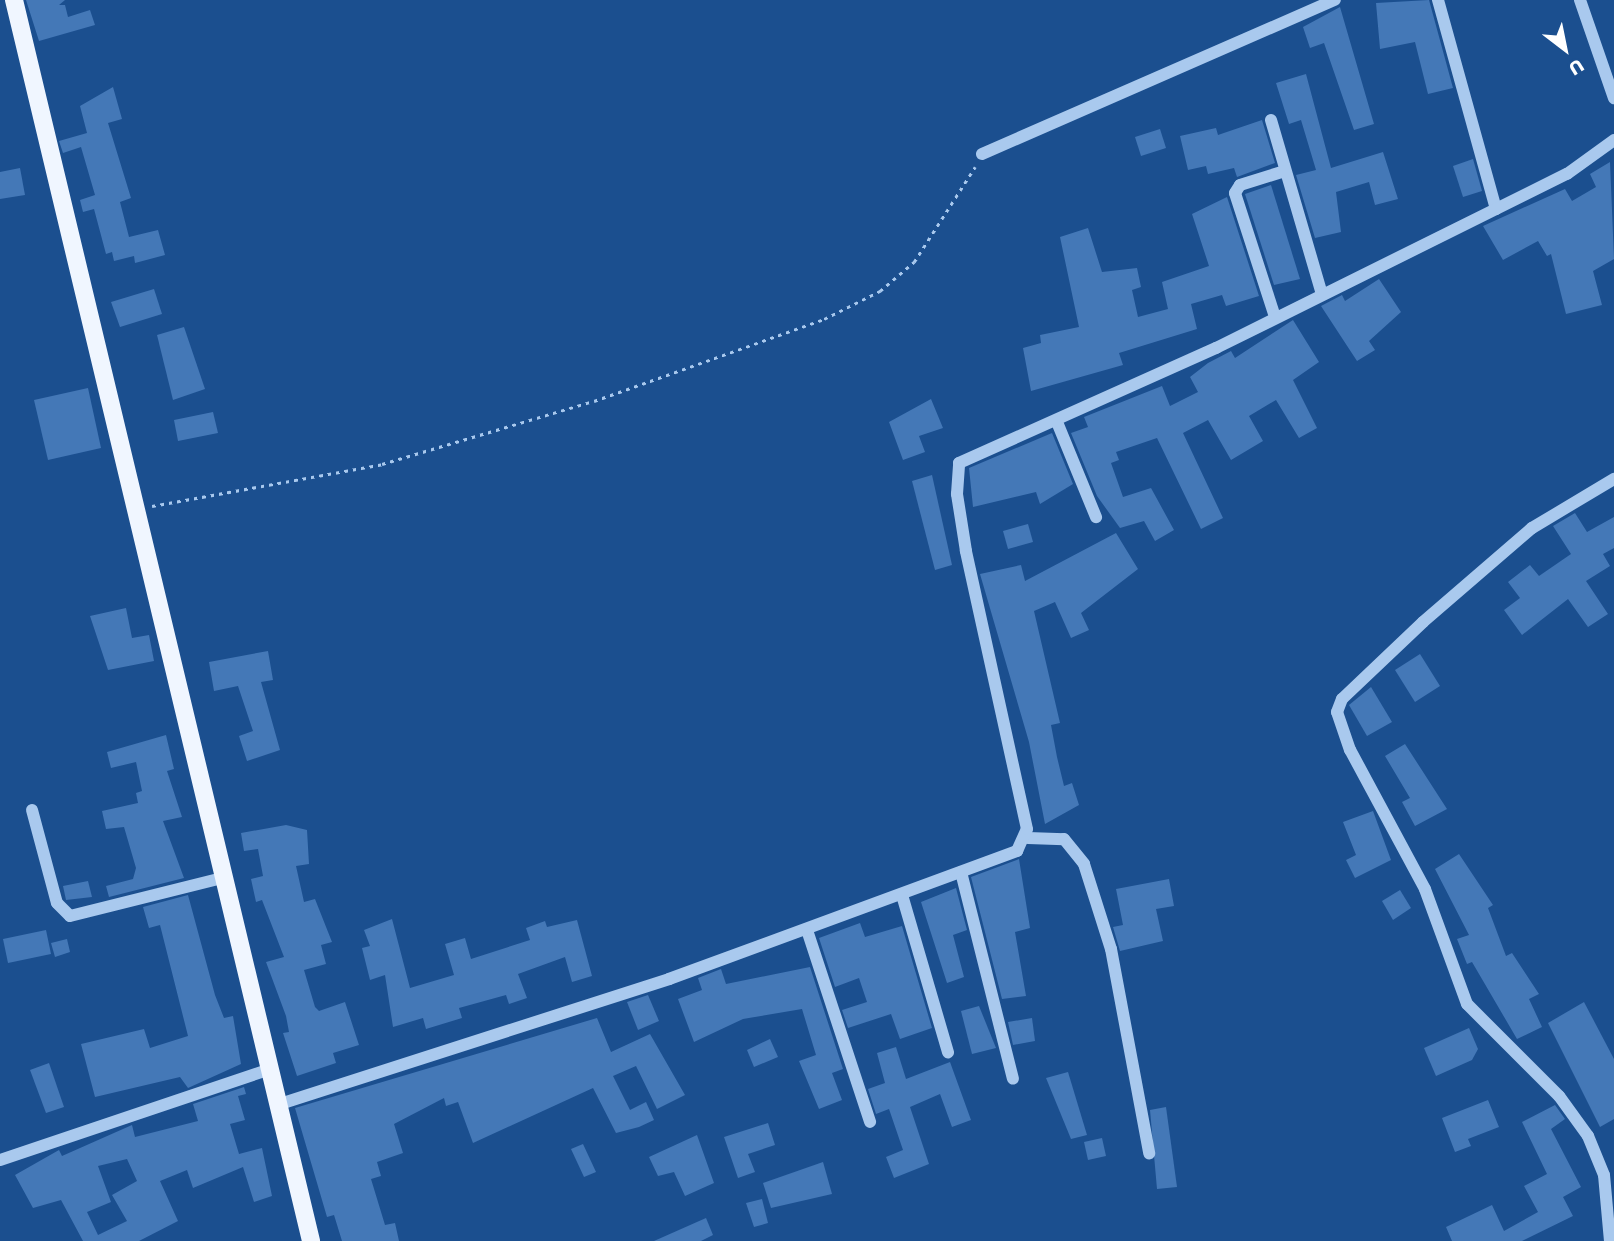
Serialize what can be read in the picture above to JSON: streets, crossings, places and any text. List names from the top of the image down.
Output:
{
  "north": "bottom right"
}
